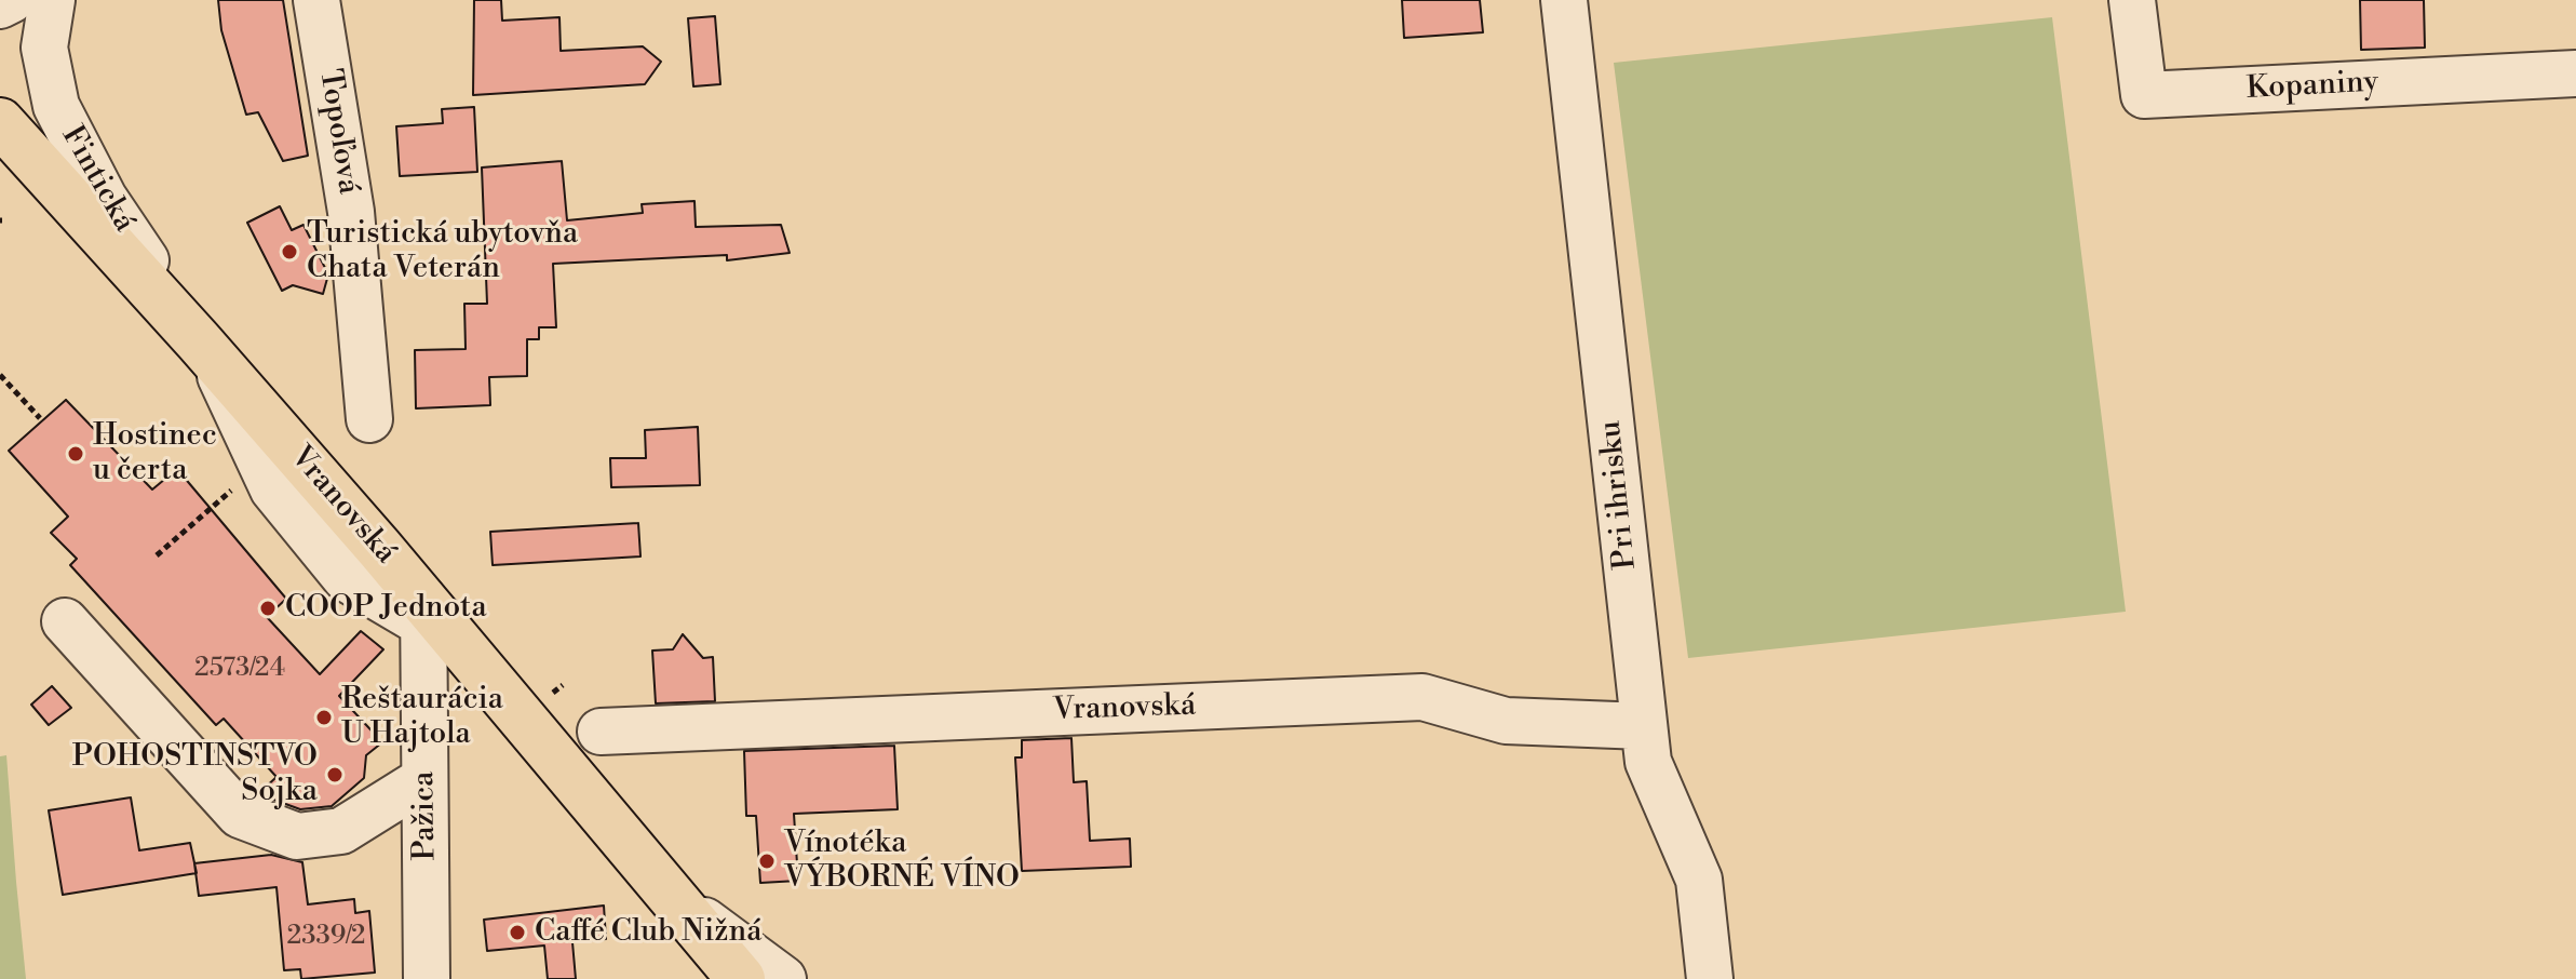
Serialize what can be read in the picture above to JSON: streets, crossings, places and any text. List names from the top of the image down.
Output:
{
  "streets": {
    "main road": ["Vranovská"],
    "street": [
      "Kopaniny",
      "Topoľová",
      "Fintická",
      "Pri ihrisku",
      "Pažica"
    ]
  },
  "crossings": [
    ["Fintická", "Vranovská"],
    ["Pri ihrisku", "Vranovská"],
    ["Vranovská", "Pažica"]
  ],
  "places": [
    "Turistická ubytovňa Chata Veterán",
    "Hostinec u čerta",
    "COOP Jednota",
    "Reštaurácia U Hajtola",
    "POHOSTINSTVO Sojka",
    "Vínotéka VÝBORNÉ VÍNO",
    "Caffé Club Nižná"
  ],
  "house_numbers": ["2573/24", "2339/2"]
}
